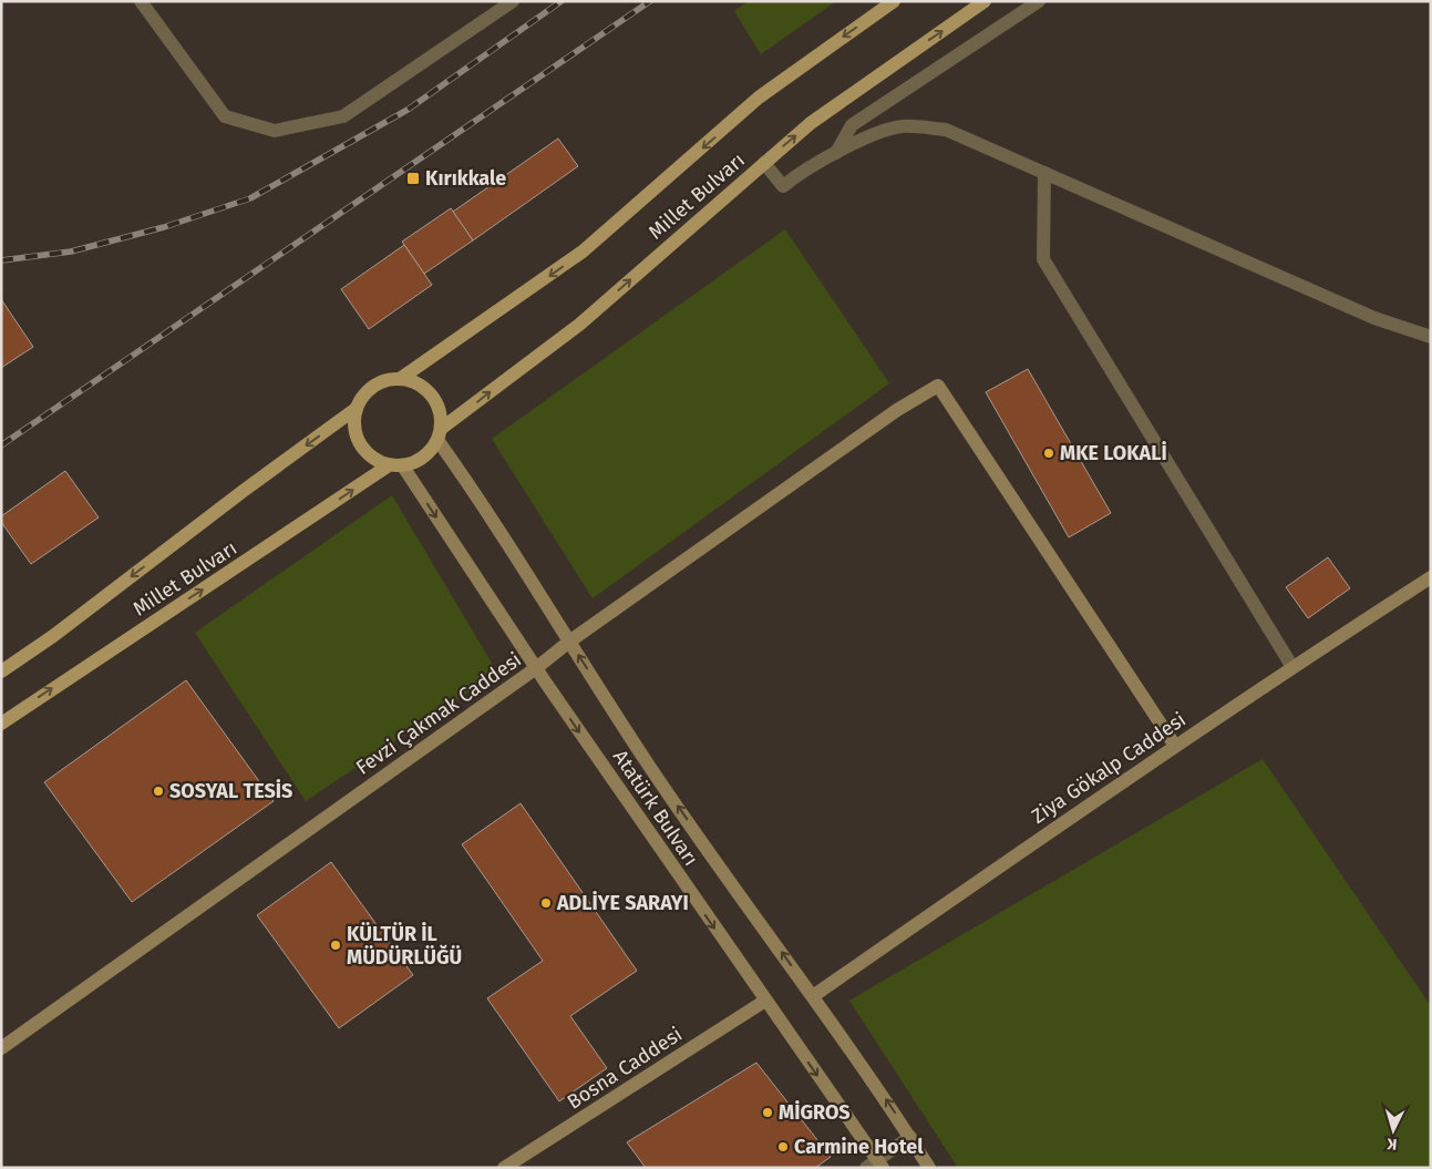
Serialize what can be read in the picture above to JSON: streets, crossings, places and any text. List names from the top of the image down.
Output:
{
  "streets": {
    "main road": ["Millet Bulvarı"],
    "street": [
      "Fevzi Çakmak Caddesi",
      "Ziya Gökalp Caddesi",
      "Atatürk Bulvarı",
      "Bosna Caddesi"
    ]
  },
  "crossings": [
    ["Millet Bulvarı", "Atatürk Bulvarı"],
    ["Fevzi Çakmak Caddesi", "Ziya Gökalp Caddesi"],
    ["Fevzi Çakmak Caddesi", "Atatürk Bulvarı"],
    ["Atatürk Bulvarı", "Bosna Caddesi"]
  ],
  "places": {
    "transit": ["Kırıkkale"],
    "other": [
      "MKE LOKALİ",
      "SOSYAL TESİS",
      "ADLİYE SARAYI",
      "KÜLTÜR İL MÜDÜRLÜĞÜ",
      "MİGROS",
      "Carmine Hotel"
    ]
  },
  "north": "bottom"
}
